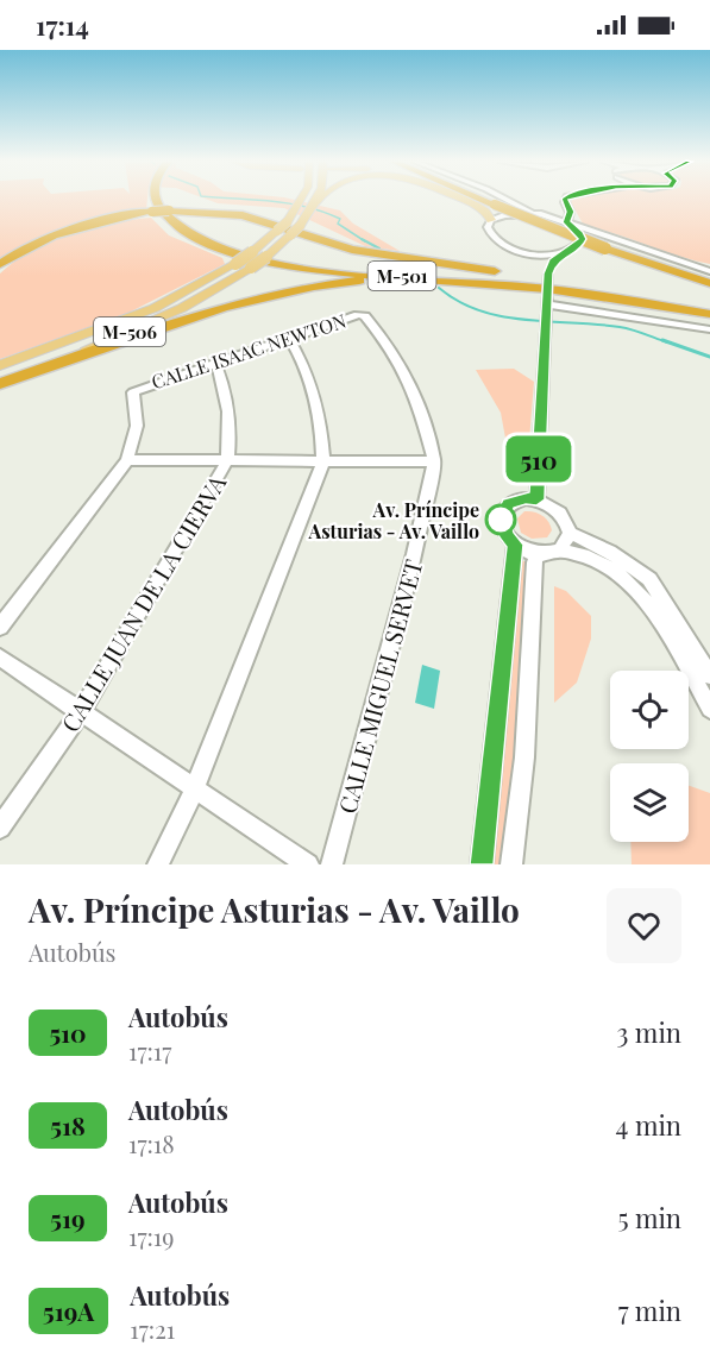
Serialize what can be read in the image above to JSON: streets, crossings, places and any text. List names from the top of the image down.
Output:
{
  "streets": {
    "highway": ["M-501"],
    "main road": ["M-506"],
    "street": ["CALLE ISAAC NEWTON", "CALLE JUAN DE LA CIERVA", "CALLE MIGUEL SERVET"]
  },
  "crossings": [
    ["CALLE ISAAC NEWTON", "CALLE JUAN DE LA CIERVA"],
    ["CALLE ISAAC NEWTON", "CALLE MIGUEL SERVET"]
  ],
  "places": ["Av. Príncipe Asturias - Av. Vaillo"],
  "lines": ["bus line 510"],
  "page": {
    "status": "17:14",
    "on_map": "510",
    "heading": ["Av. Príncipe Asturias - Av. Vaillo", "Autobús"],
    "list": [
      {
        "mark": "510",
        "name": "Autobús",
        "note": "17:17",
        "value": "3 min"
      },
      {
        "mark": "518",
        "name": "Autobús",
        "note": "17:18",
        "value": "4 min"
      },
      {
        "mark": "519",
        "name": "Autobús",
        "note": "17:19",
        "value": "5 min"
      },
      {
        "mark": "519A",
        "name": "Autobús",
        "note": "17:21",
        "value": "7 min"
      }
    ]
  }
}
